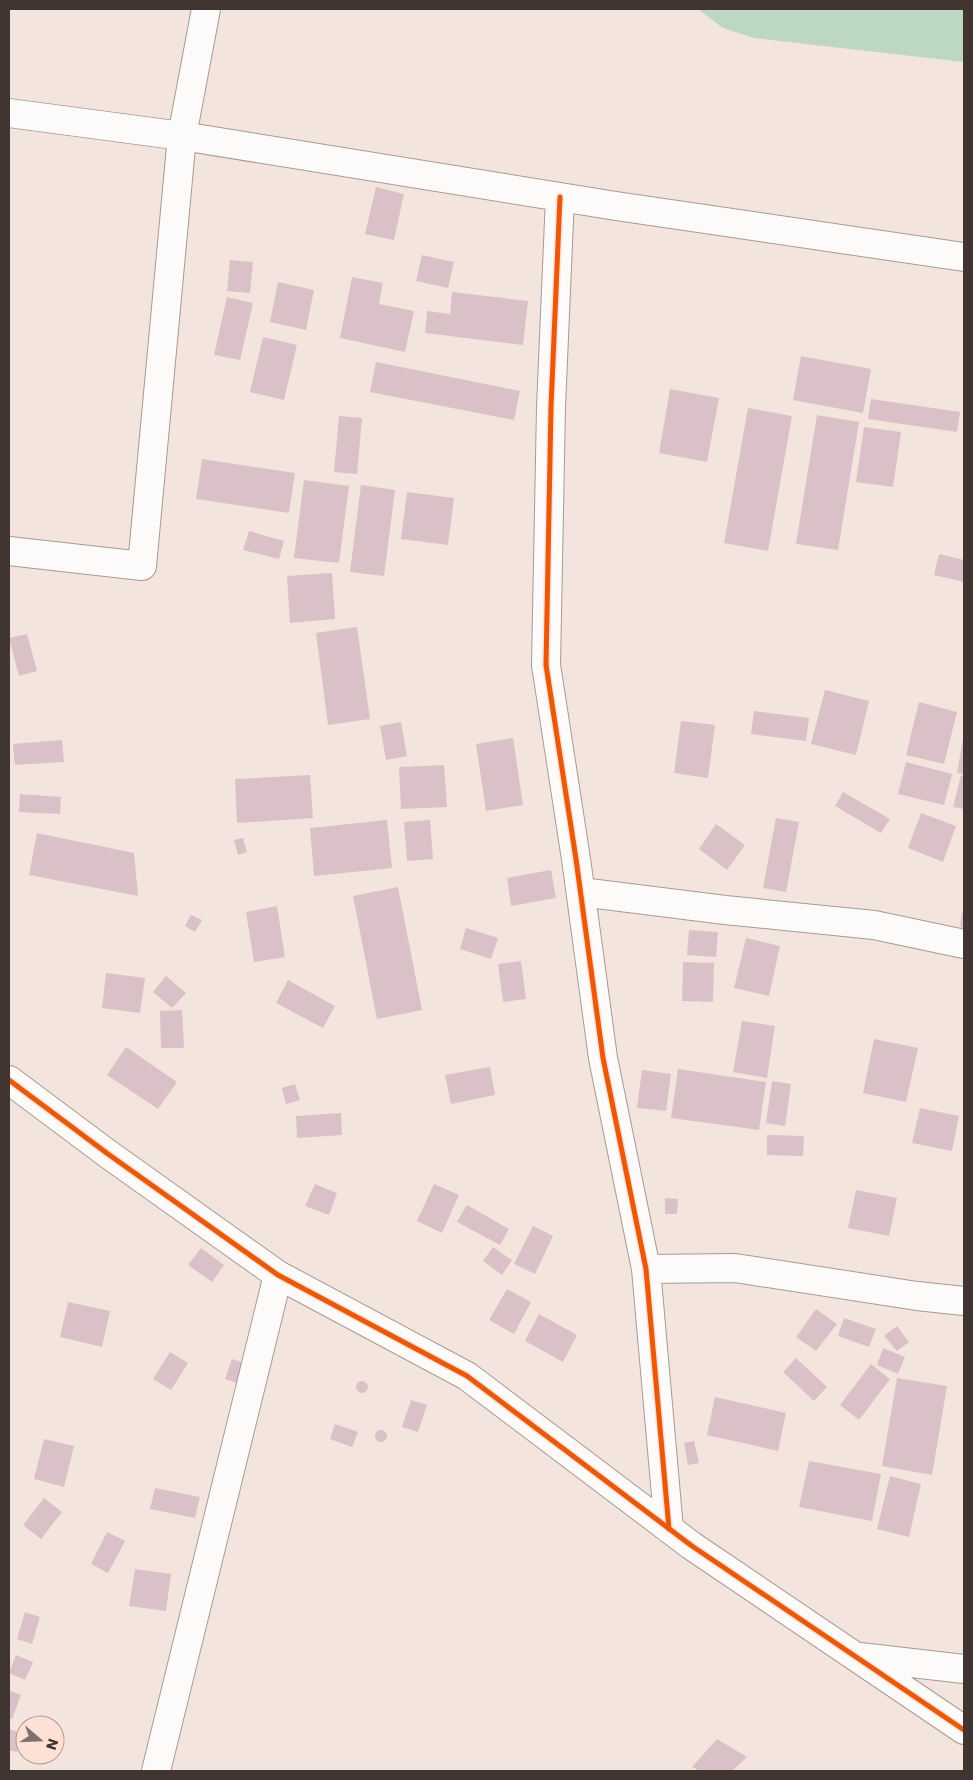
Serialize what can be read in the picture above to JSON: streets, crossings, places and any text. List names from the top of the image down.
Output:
{
  "north": "right"
}
